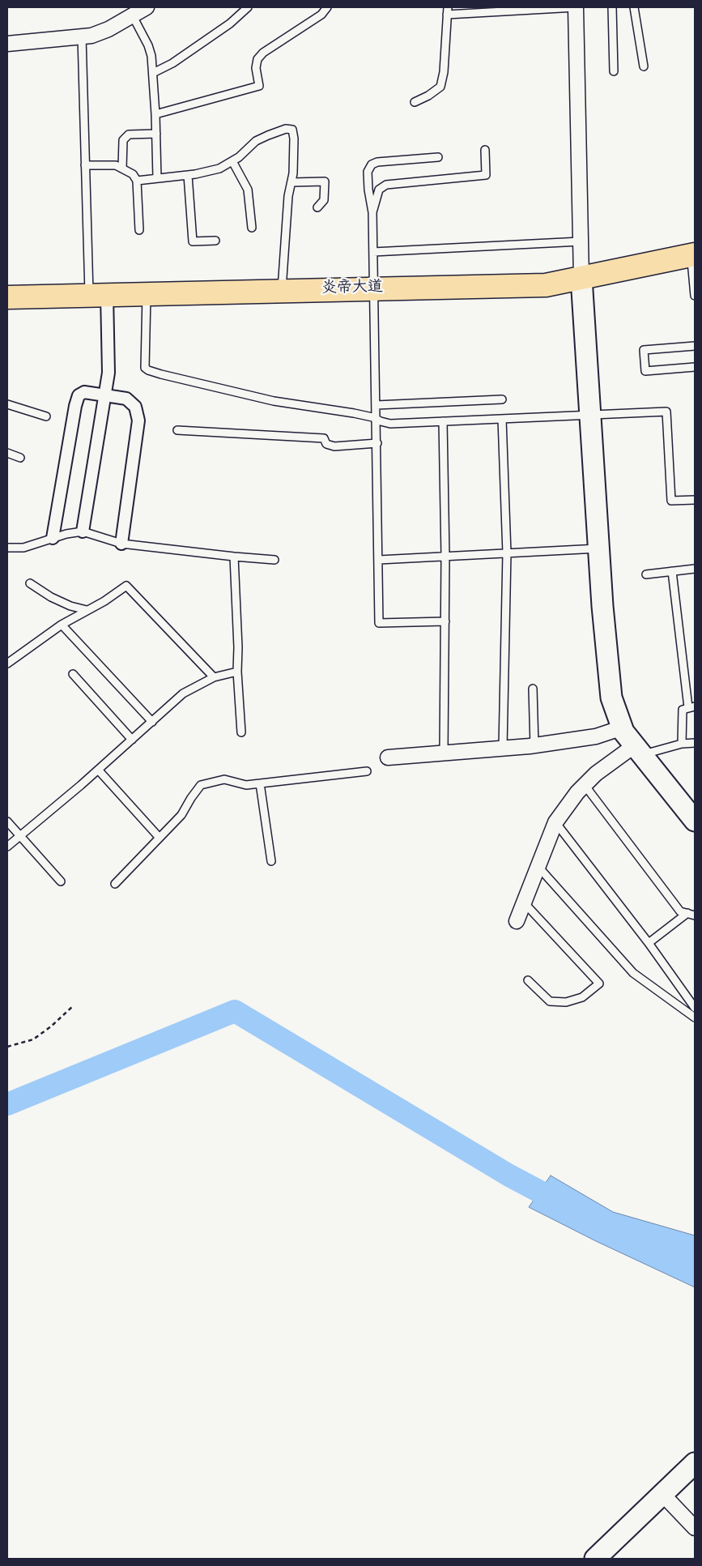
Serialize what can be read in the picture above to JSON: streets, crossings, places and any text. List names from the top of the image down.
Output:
{
  "streets": {
    "main road": ["炎帝大道"]
  }
}
